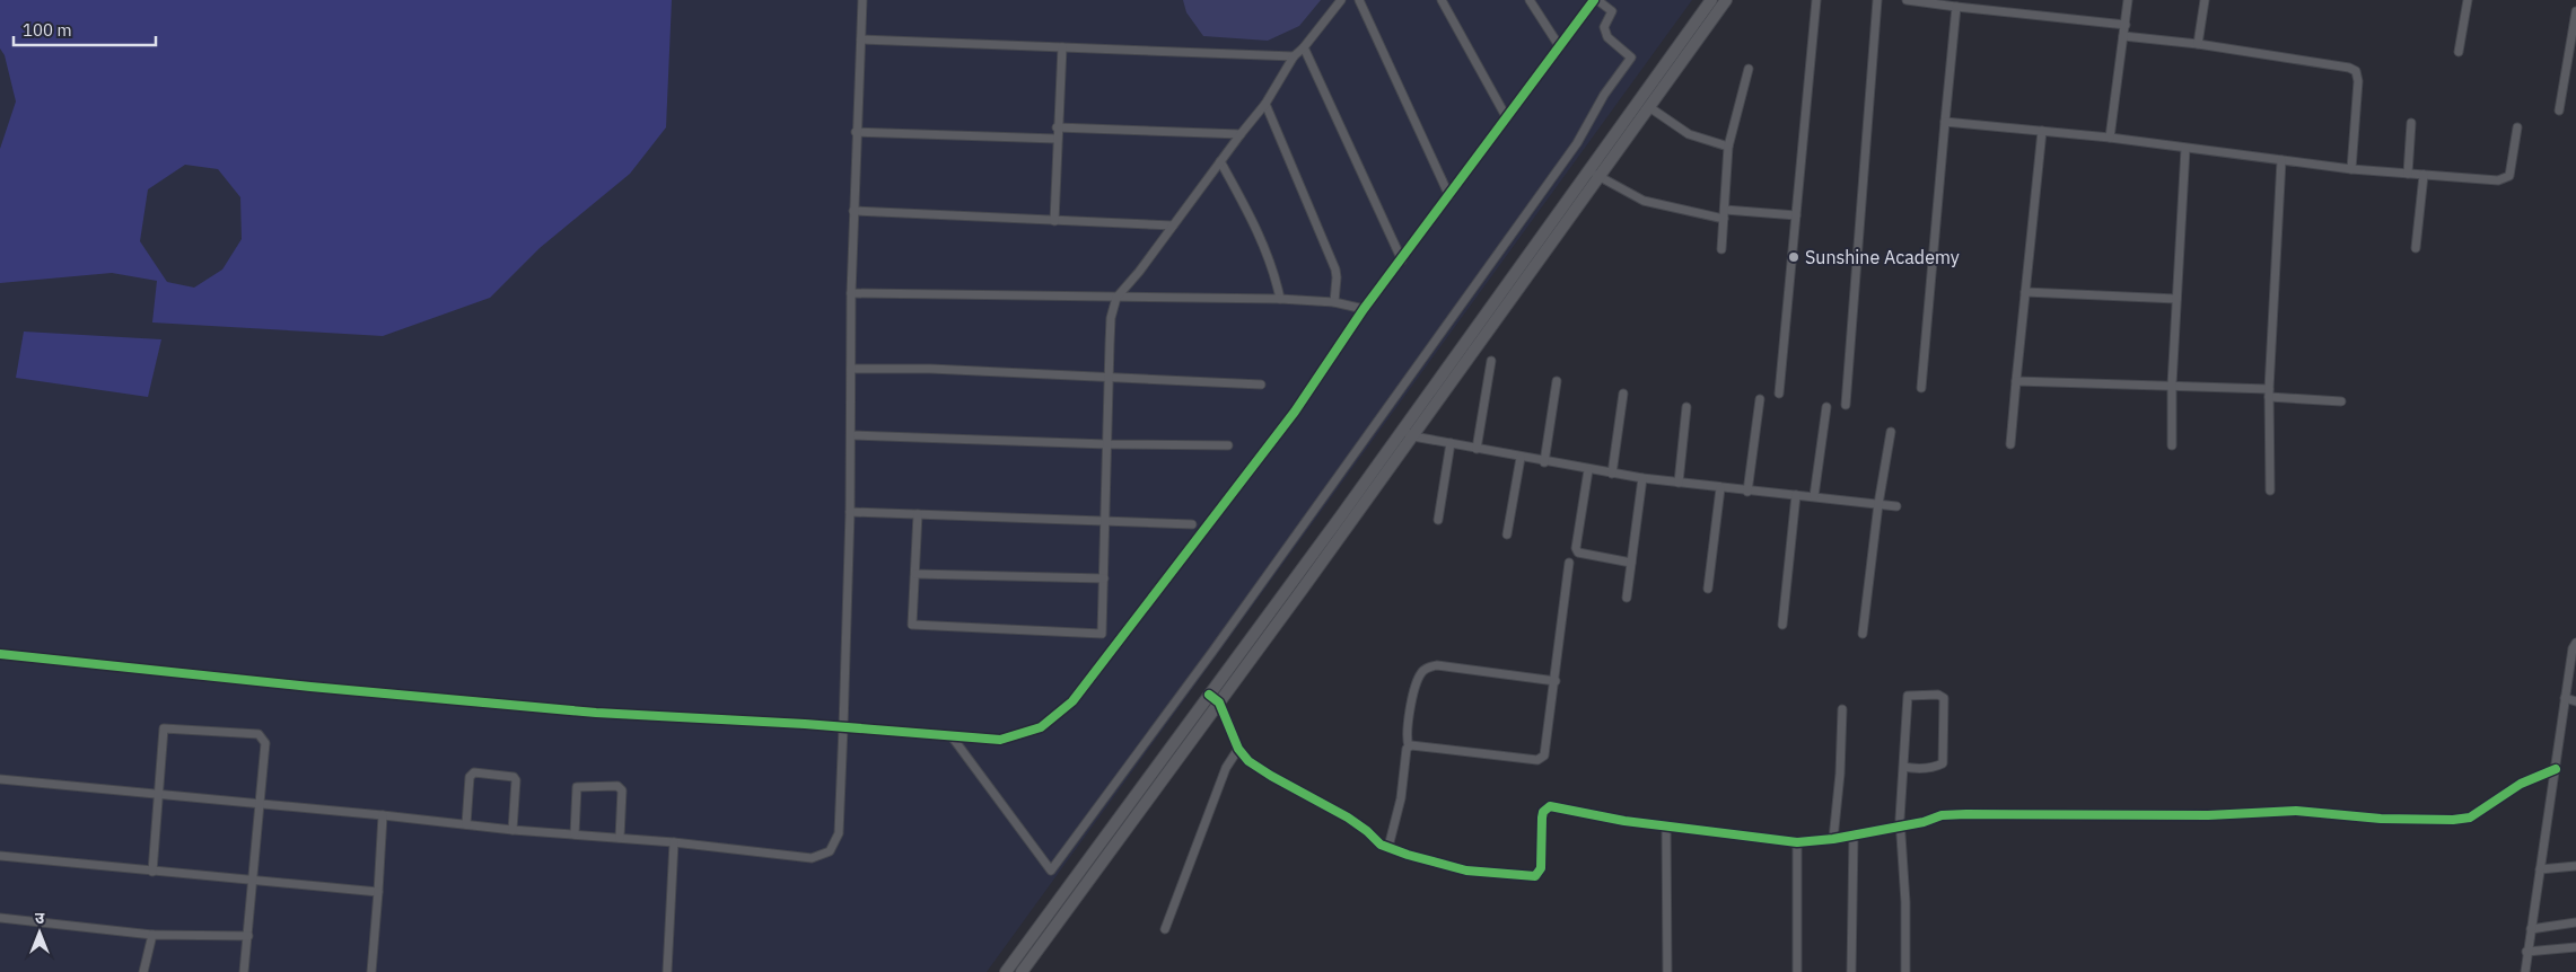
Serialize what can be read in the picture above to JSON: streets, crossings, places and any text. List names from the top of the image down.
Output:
{
  "places": ["Sunshine Academy"],
  "scale_bar": "100 m",
  "north": "top"
}
